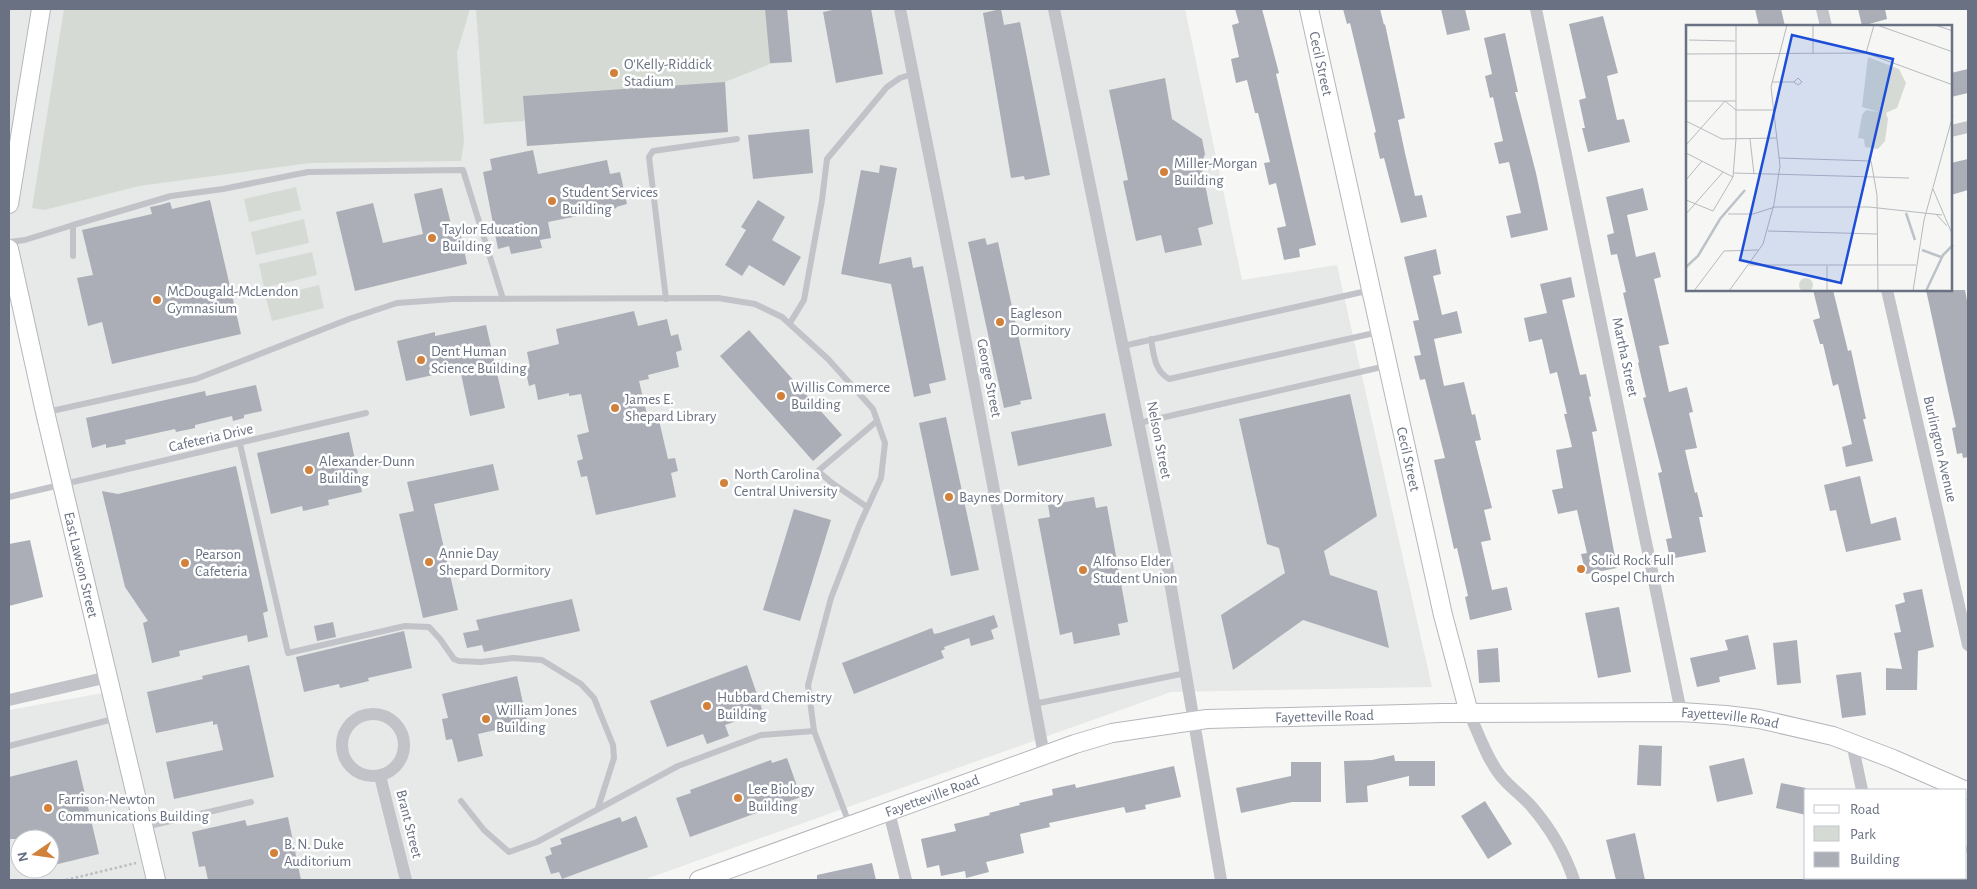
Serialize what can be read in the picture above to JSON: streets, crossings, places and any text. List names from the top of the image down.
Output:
{
  "streets": {
    "street": [
      "Cecil Street",
      "Martha Street",
      "George Street",
      "Nelson Street",
      "Burlington Avenue",
      "East Lawson Street",
      "Fayetteville Road",
      "Brant Street"
    ],
    "lane": ["Cafeteria Drive"]
  },
  "crossings": [
    ["Cecil Street", "Fayetteville Road"],
    ["Martha Street", "Fayetteville Road"],
    ["George Street", "Fayetteville Road"],
    ["Cafeteria Drive", "East Lawson Street"],
    ["Nelson Street", "Fayetteville Road"]
  ],
  "places": [
    "O'Kelly-Riddick Stadium",
    "Miller-Morgan Building",
    "Student Services Building",
    "Taylor Education Building",
    "McDougald-McLendon Gymnasium",
    "Eagleson Dormitory",
    "Dent Human Science Building",
    "Willis Commerce Building",
    "James E. Shepard Library",
    "Alexander-Dunn Building",
    "North Carolina Central University",
    "Baynes Dormitory",
    "Annie Day Shepard Dormitory",
    "Pearson Cafeteria",
    "Solid Rock Full Gospel Church",
    "Alfonso Elder Student Union",
    "Hubbard Chemistry Building",
    "William Jones Building",
    "Lee Biology Building",
    "Farrison-Newton Communications Building",
    "B. N. Duke Auditorium"
  ],
  "legend": ["Road", "Park", "Building"],
  "north": "left"
}
